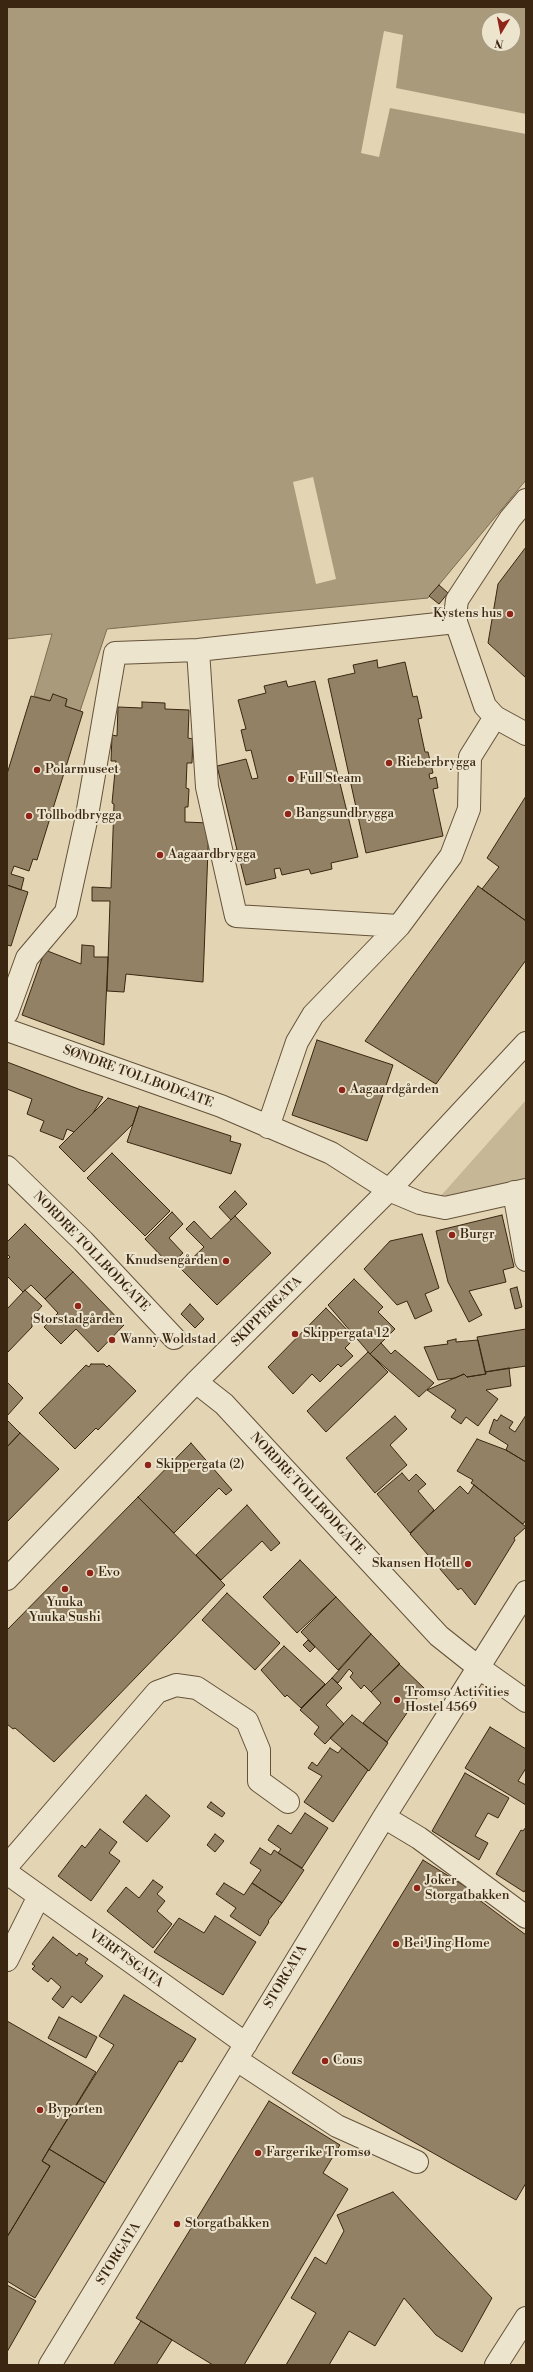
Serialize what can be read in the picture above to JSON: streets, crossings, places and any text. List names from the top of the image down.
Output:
{
  "streets": {
    "street": [
      "SØNDRE TOLLBODGATE",
      "NORDRE TOLLBODGATE",
      "SKIPPERGATA",
      "VERFTSGATA",
      "STORGATA"
    ]
  },
  "crossings": [
    ["SØNDRE TOLLBODGATE", "SKIPPERGATA"],
    ["NORDRE TOLLBODGATE", "SKIPPERGATA"],
    ["NORDRE TOLLBODGATE", "STORGATA"],
    ["VERFTSGATA", "STORGATA"]
  ],
  "places": [
    "Kystens hus",
    "Rieberbrygga",
    "Polarmuseet",
    "Full Steam",
    "Bangsundbrygga",
    "Tollbodbrygga",
    "Aagaardbrygga",
    "Aagaardgården",
    "Burgr",
    "Knudsengården",
    "Storstadgården",
    "Skippergata 12",
    "Wanny Woldstad",
    "Skippergata (2)",
    "Skansen Hotell",
    "Evo",
    "Yuuka Yuuka Sushi",
    "Tromso Activities Hostel 4569",
    "Joker Storgatbakken",
    "Bei Jing Home",
    "Cous",
    "Byporten",
    "Fargerike Tromsø",
    "Storgatbakken"
  ],
  "north": "bottom"
}
